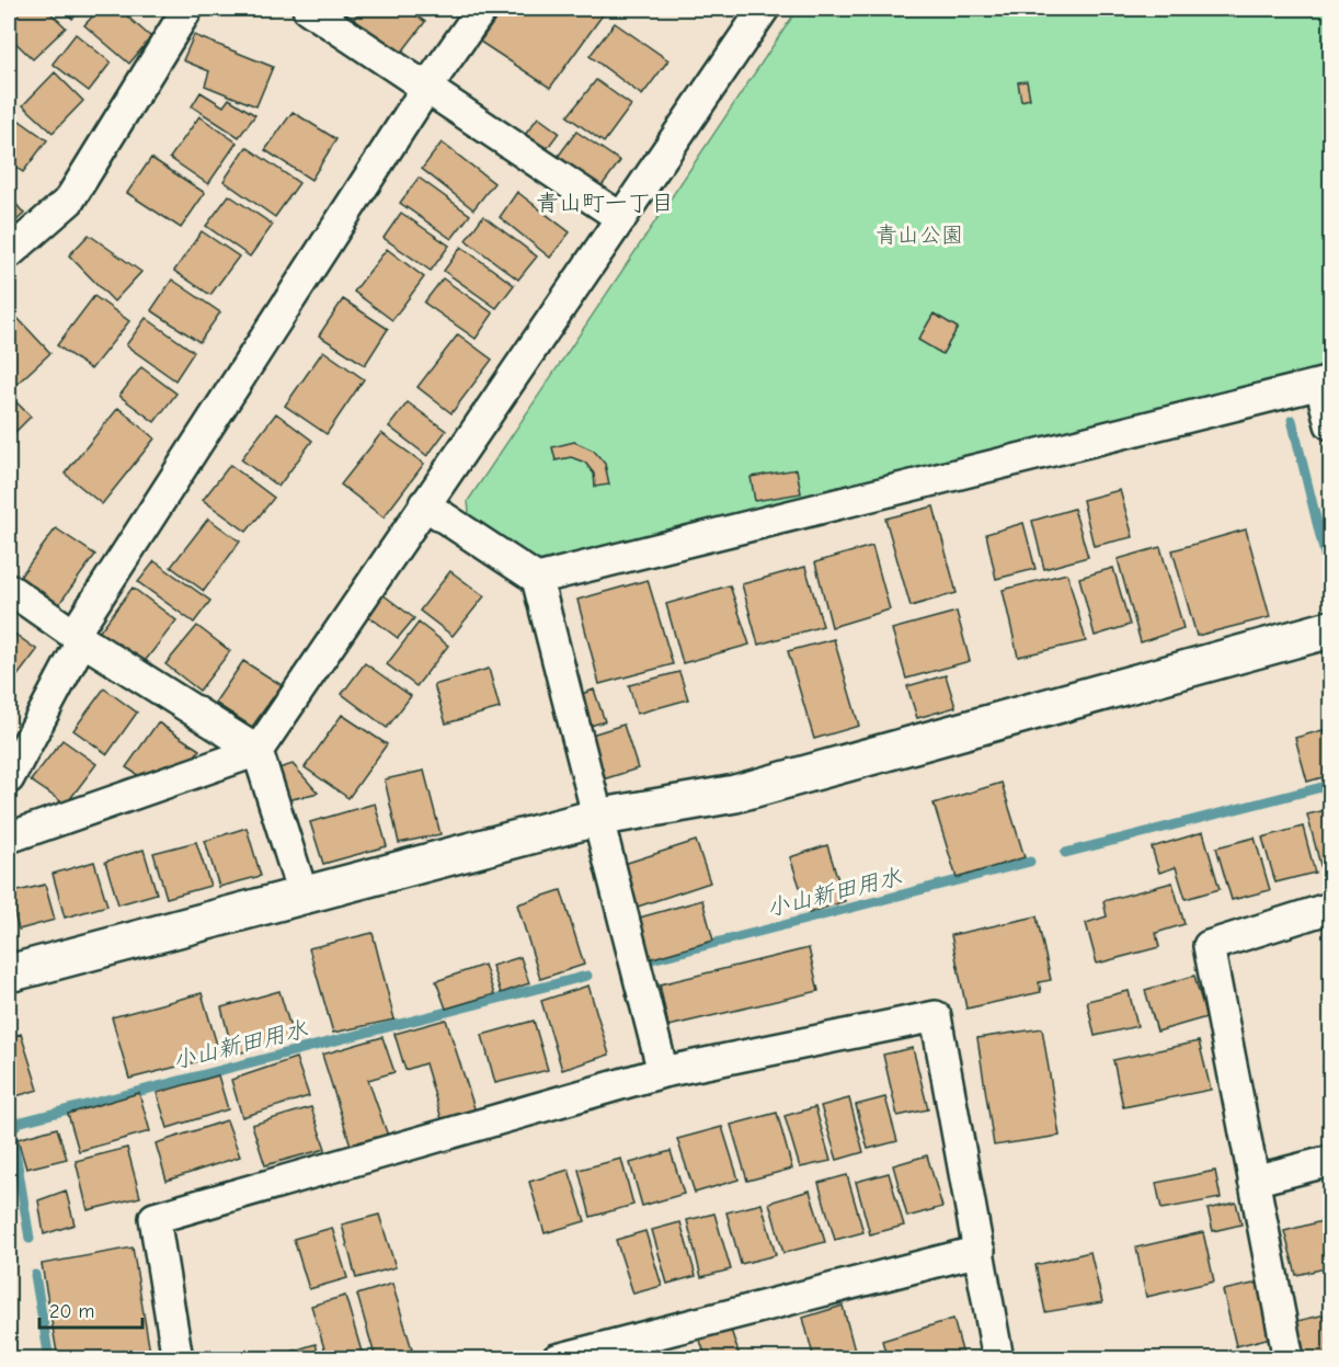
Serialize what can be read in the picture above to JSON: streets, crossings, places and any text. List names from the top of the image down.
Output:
{
  "districts": ["青山町一丁目"],
  "water": ["小山新田用水"],
  "parks": ["青山公園"],
  "scale_bar": "20 m"
}
